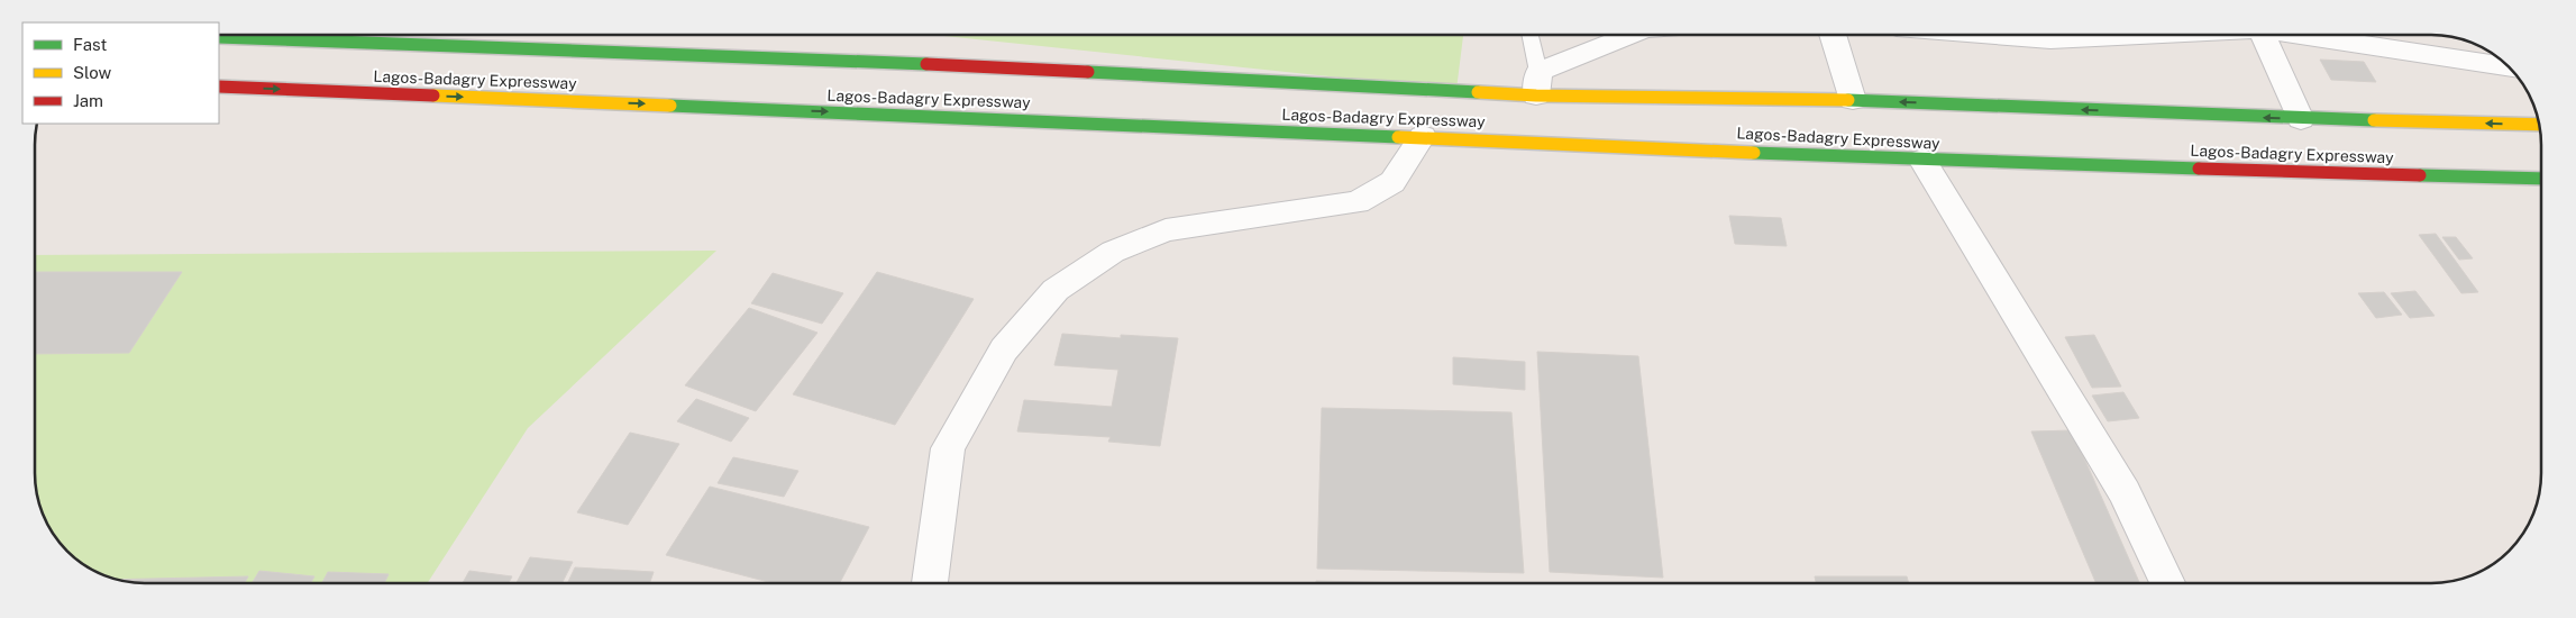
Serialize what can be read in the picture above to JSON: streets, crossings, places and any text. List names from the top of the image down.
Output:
{
  "streets": {
    "highway": ["Lagos-Badagry Expressway"]
  },
  "legend": ["Fast", "Slow", "Jam"]
}
